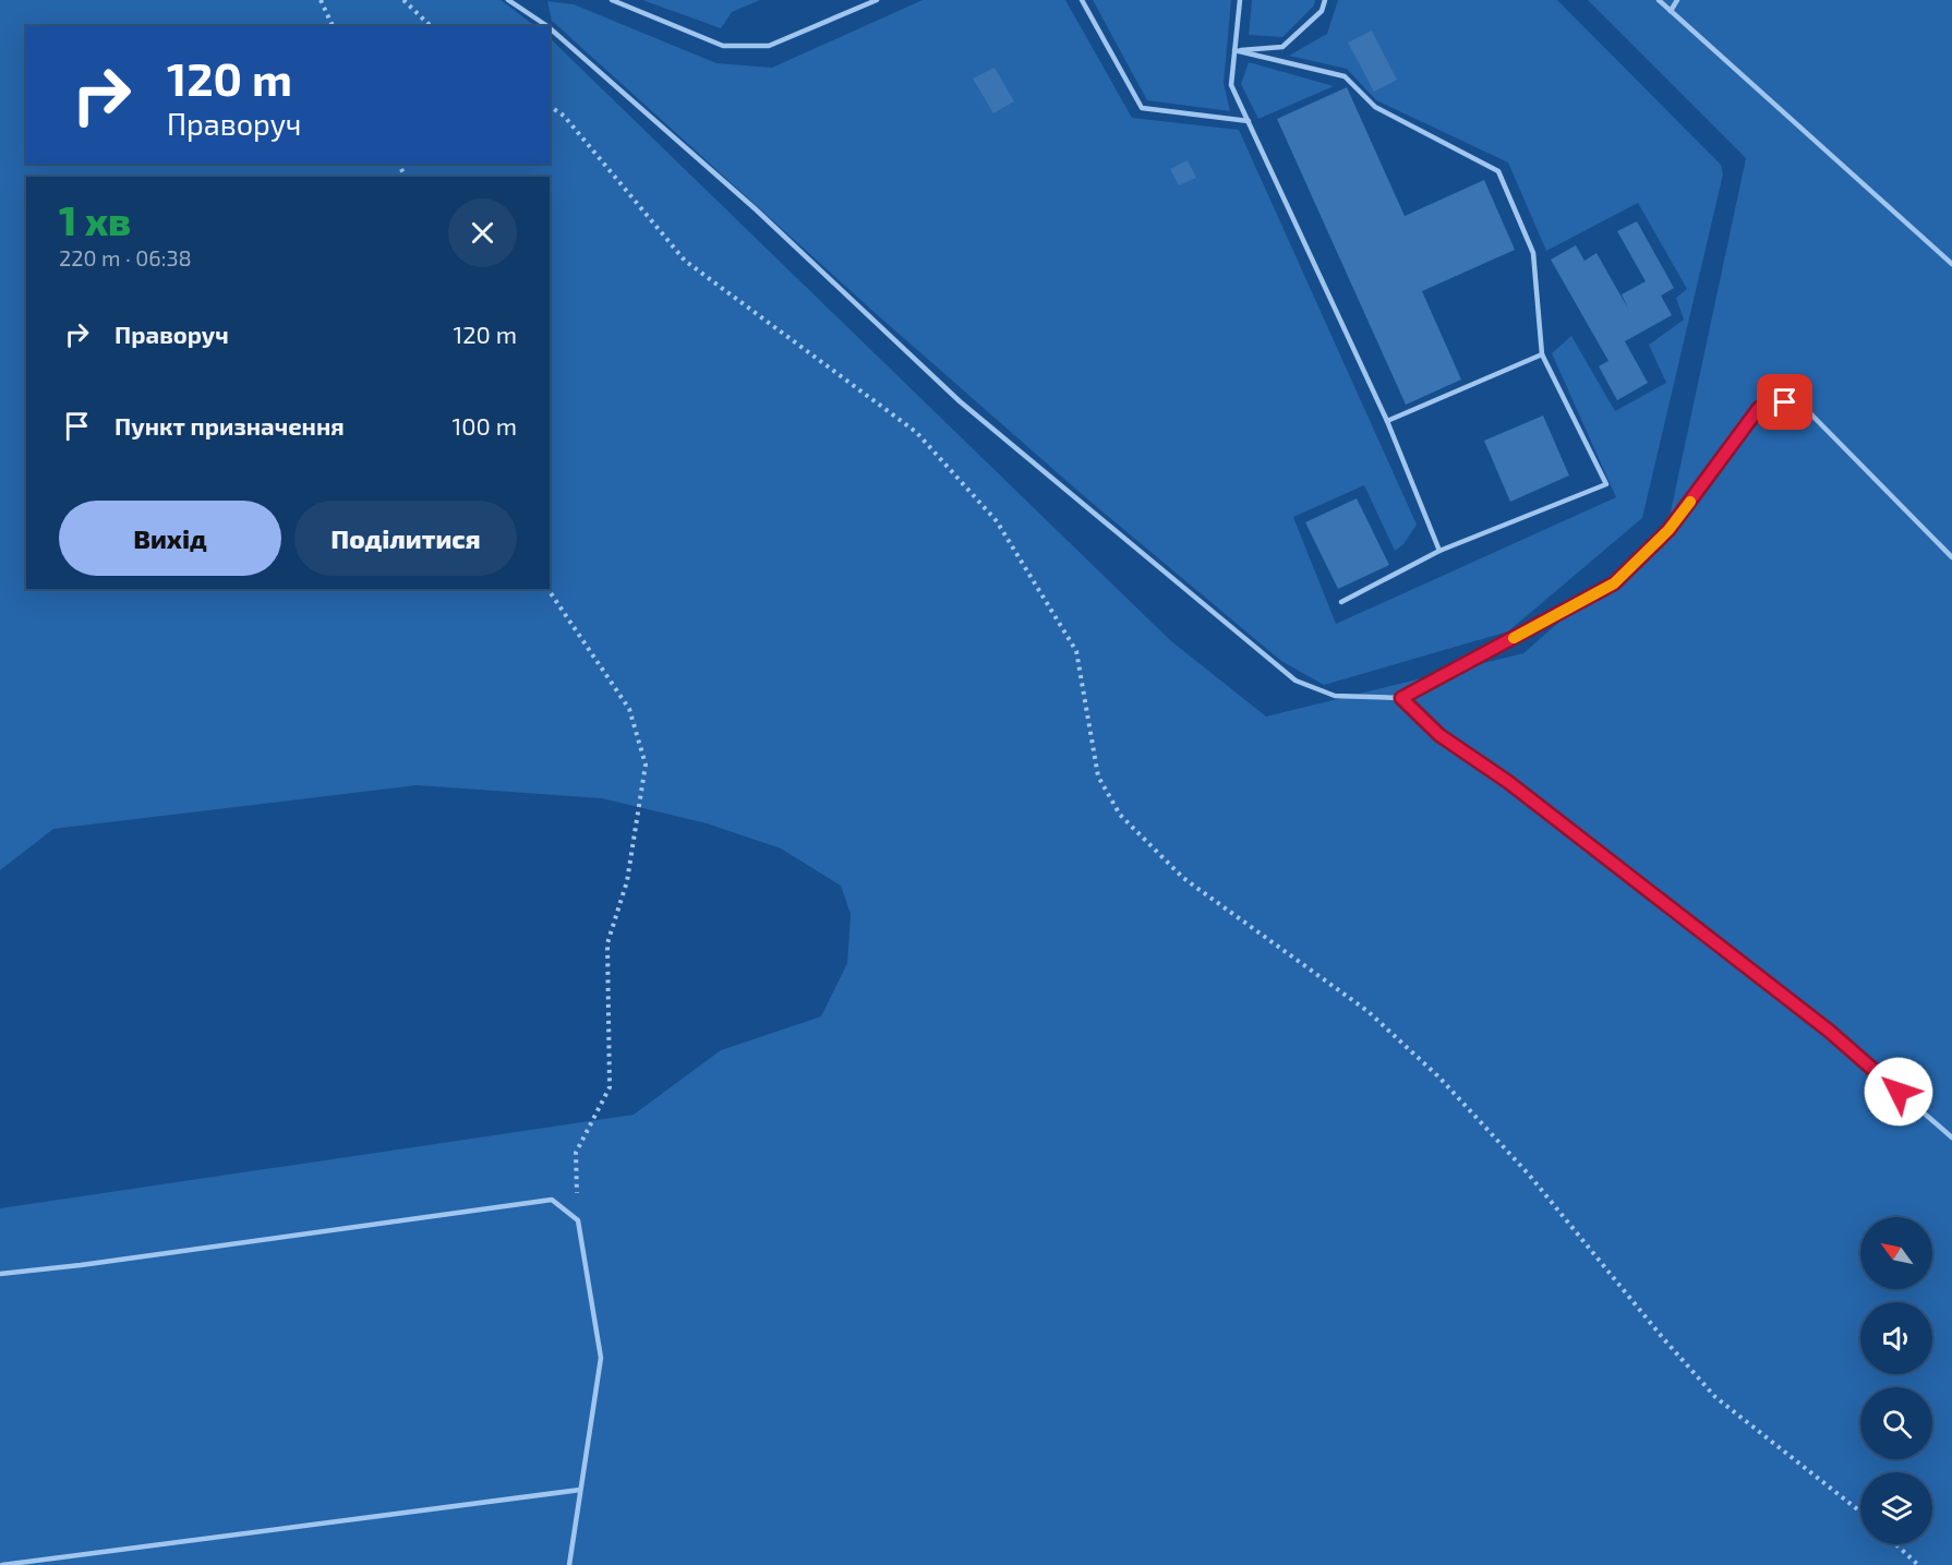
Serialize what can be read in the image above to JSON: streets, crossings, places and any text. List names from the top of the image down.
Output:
{
  "north": "top left",
  "page": {
    "turn": ["120 m", "Праворуч"],
    "heading": ["1 хв", "220 m · 06:38"],
    "list": [
      {
        "name": "Праворуч",
        "value": "120 m"
      },
      {
        "name": "Пункт призначення",
        "value": "100 m"
      }
    ],
    "buttons": ["Вихід", "Поділитися"]
  }
}
